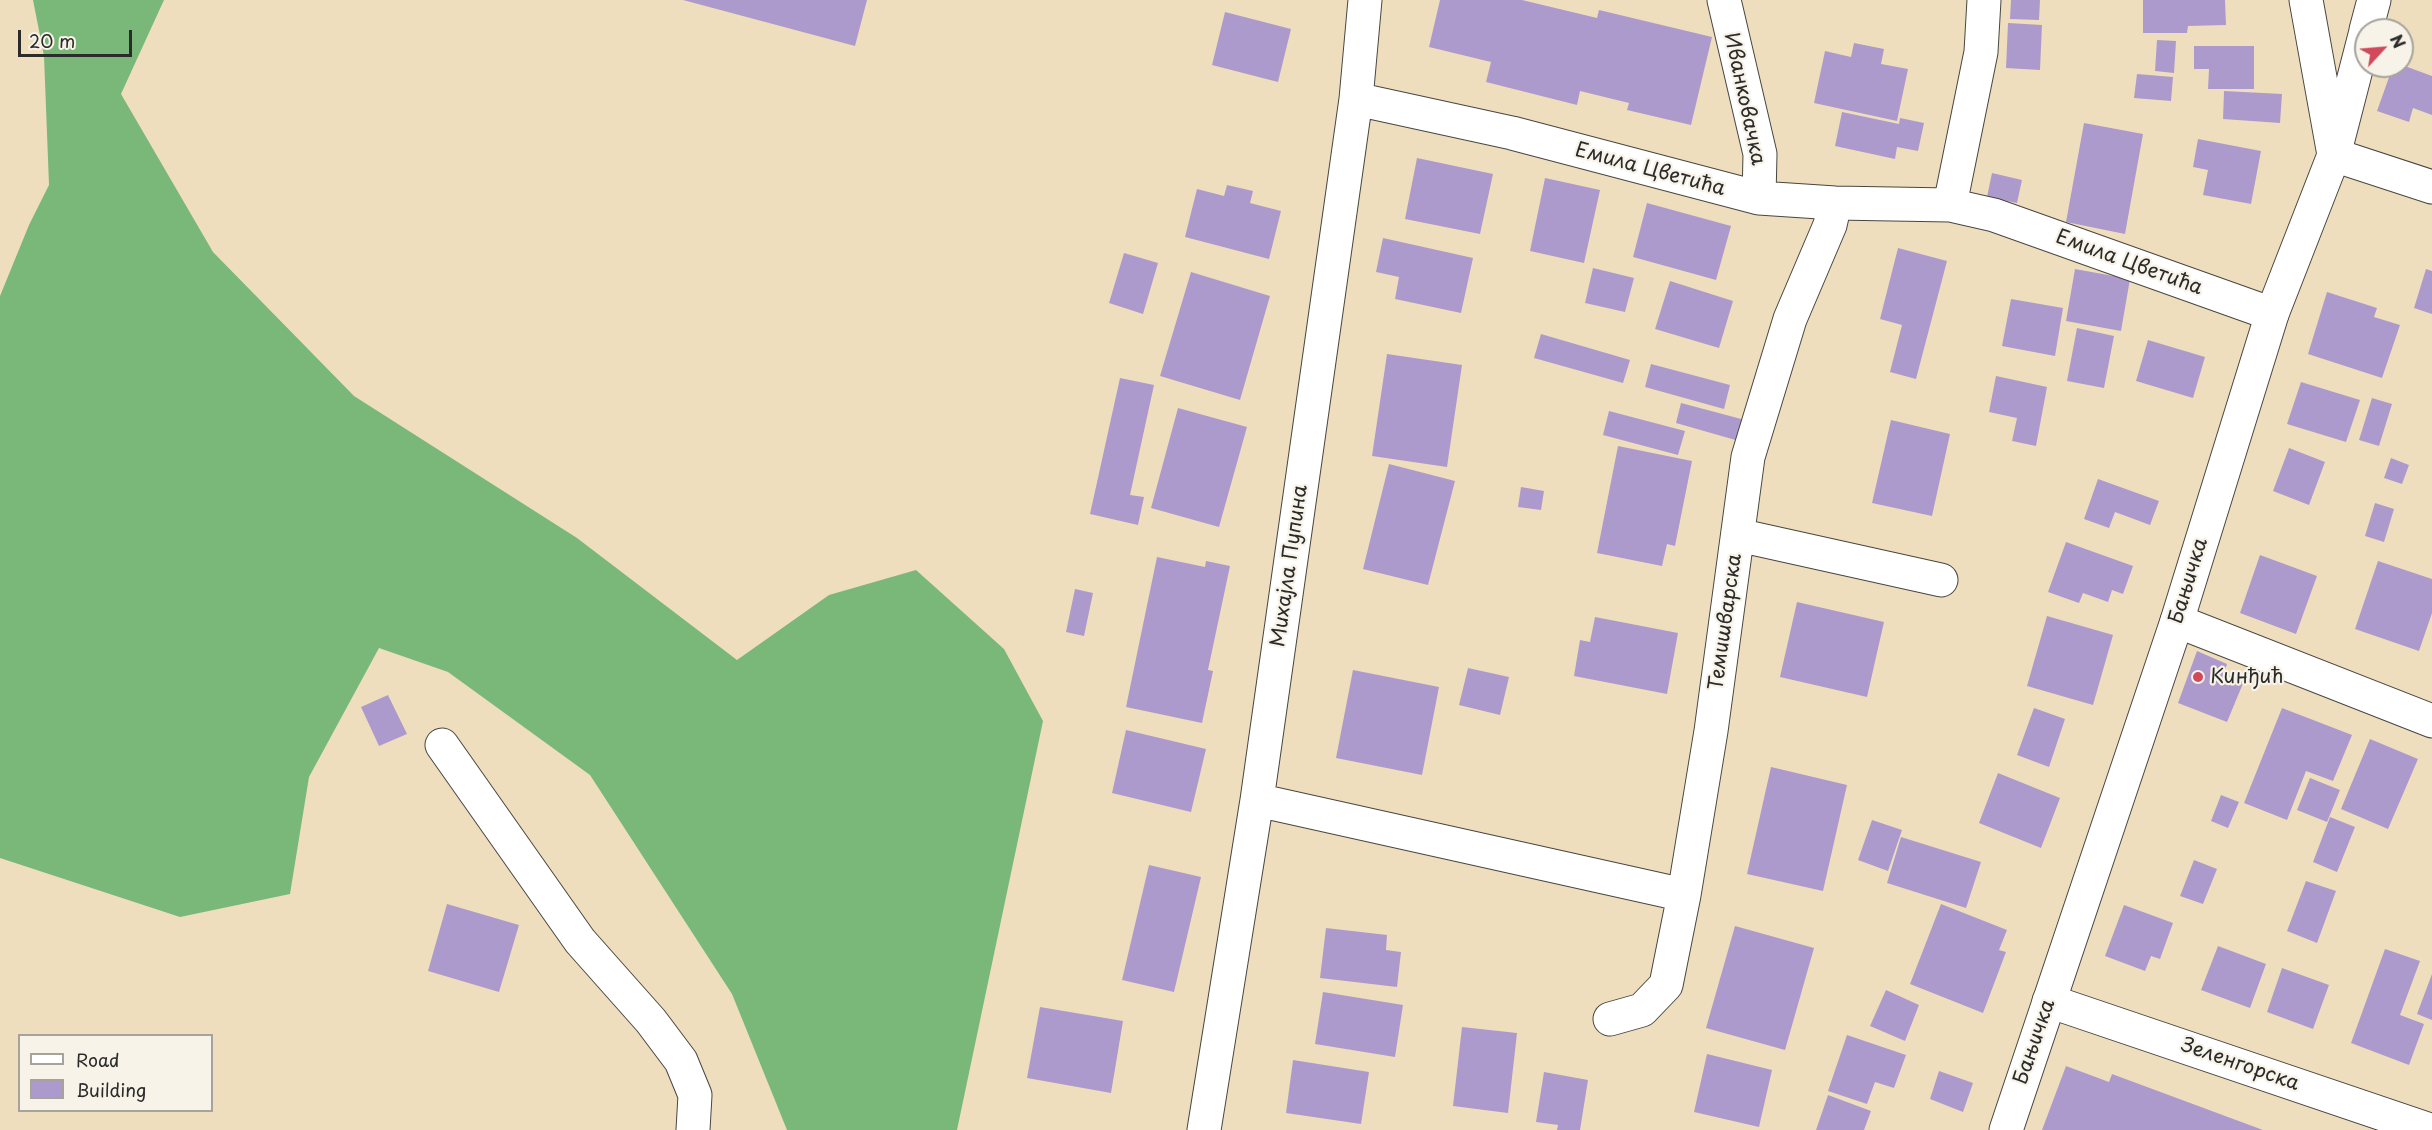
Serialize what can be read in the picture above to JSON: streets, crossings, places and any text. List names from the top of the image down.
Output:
{
  "streets": {
    "street": [
      "Иванковачка",
      "Емила Цветића",
      "Михајла Пупина",
      "Бањичка",
      "Темишварска",
      "Зеленгорска"
    ]
  },
  "crossings": [
    ["Иванковачка", "Емила Цветића"],
    ["Емила Цветића", "Михајла Пупина"],
    ["Емила Цветића", "Бањичка"],
    ["Емила Цветића", "Темишварска"],
    ["Бањичка", "Зеленгорска"]
  ],
  "places": ["Кинђић"],
  "legend": ["Road", "Building"],
  "scale_bar": "20 m",
  "north": "top right"
}
